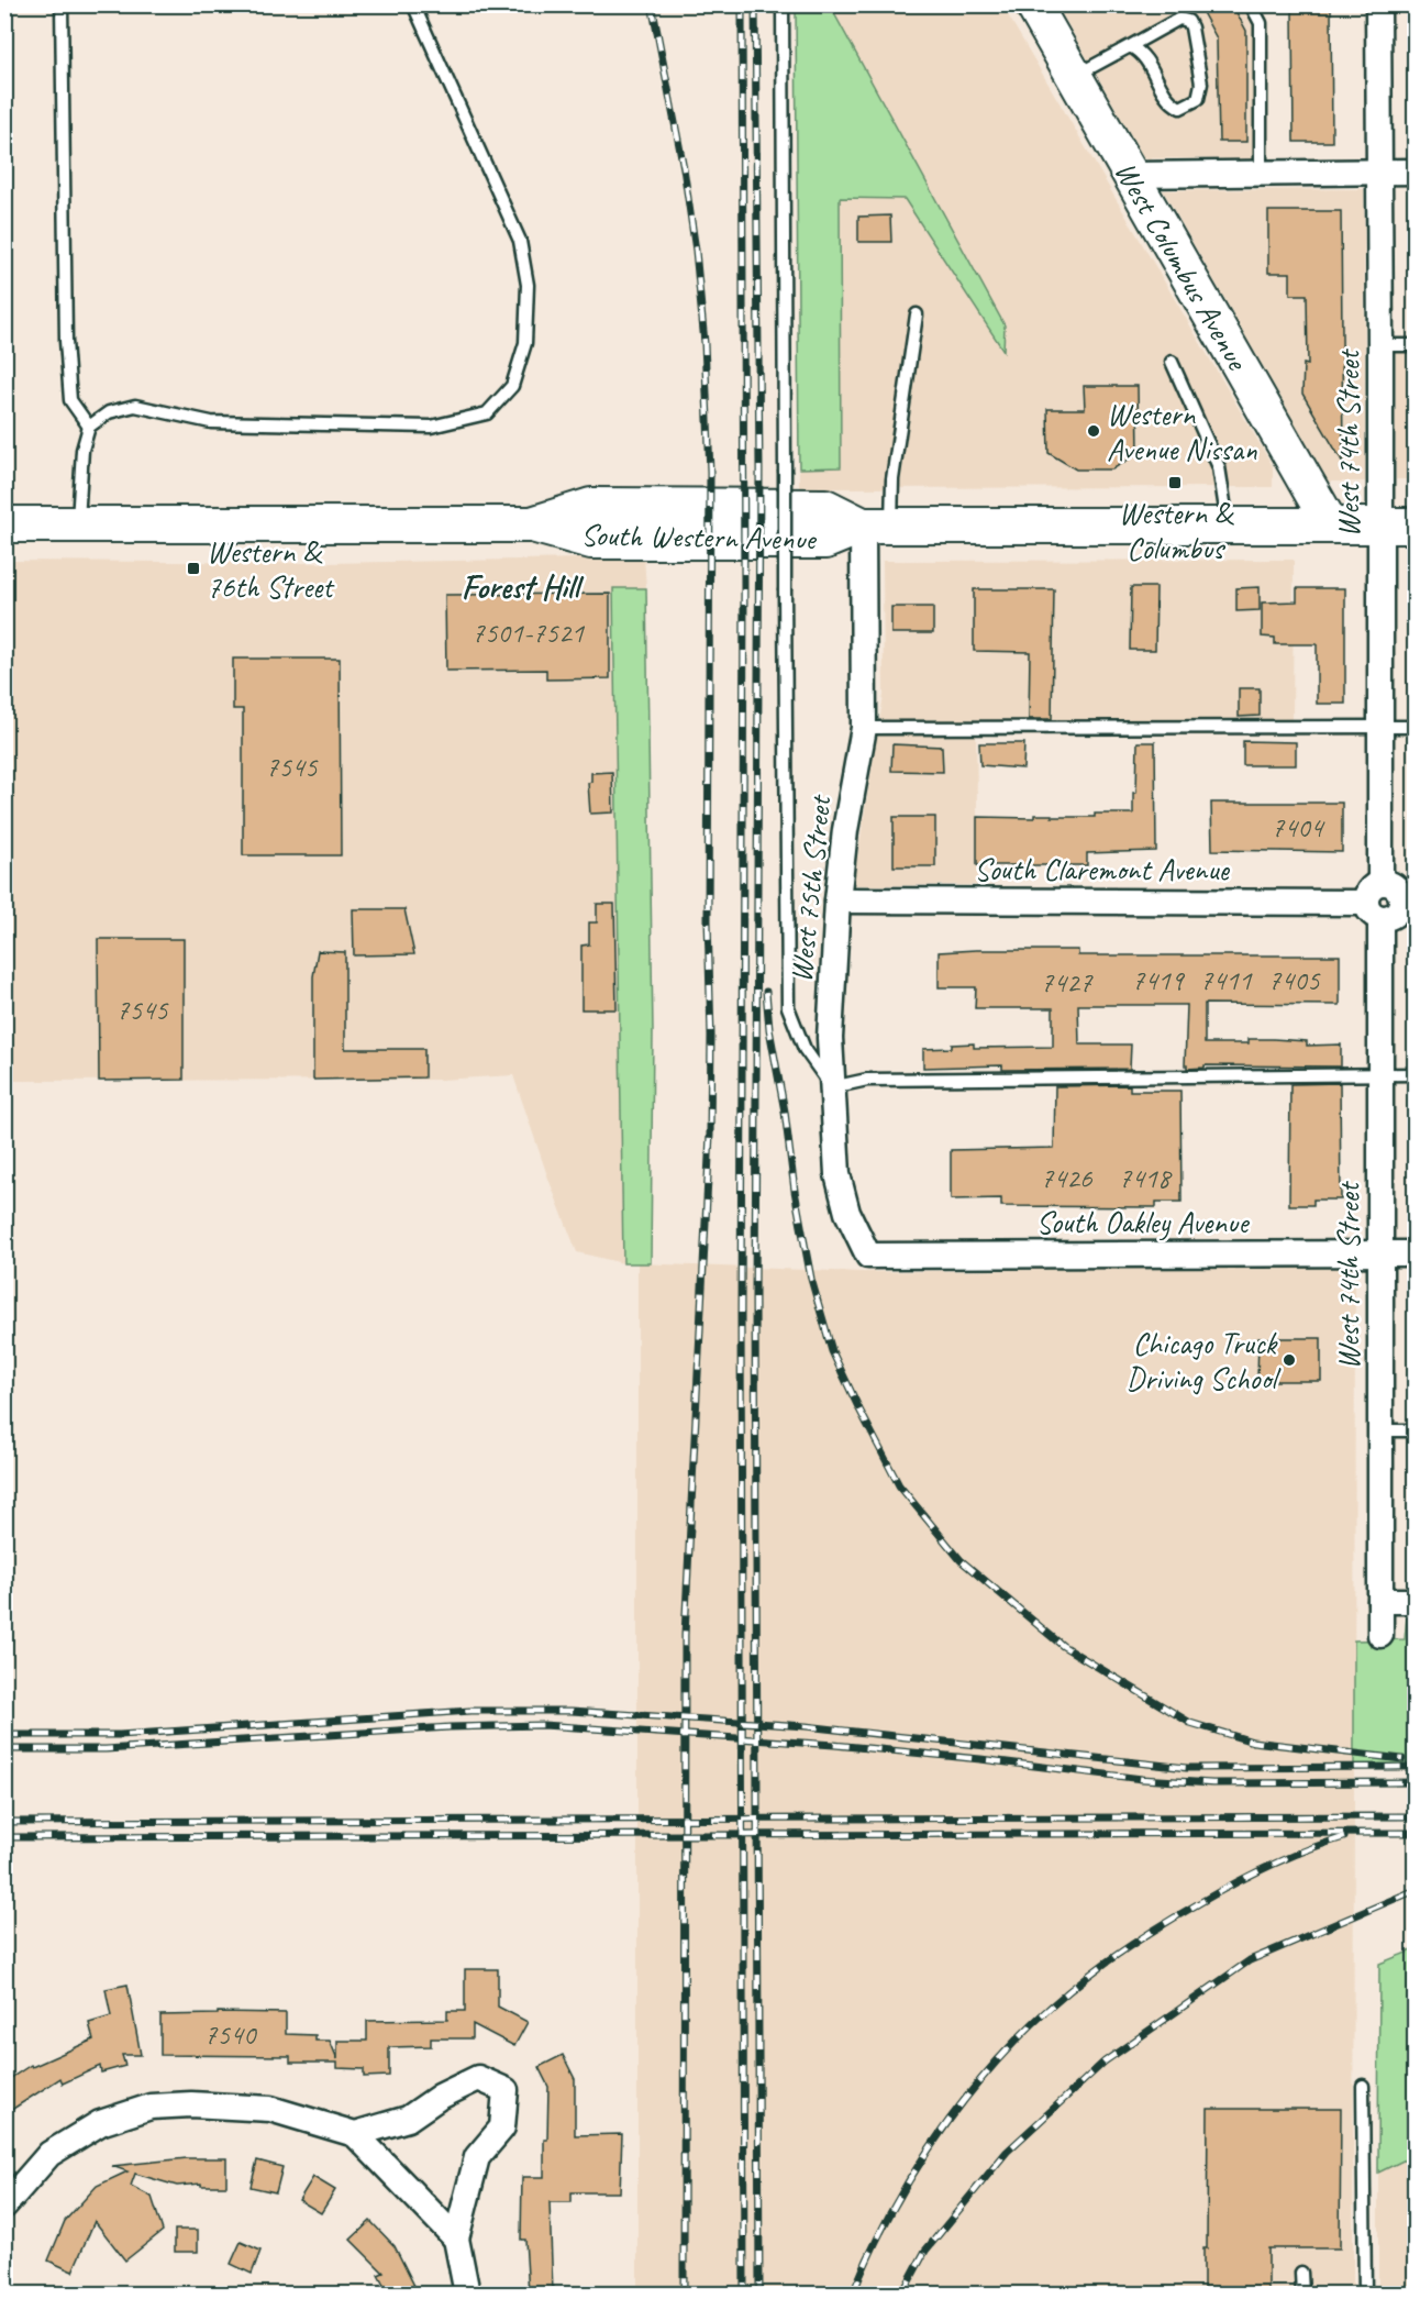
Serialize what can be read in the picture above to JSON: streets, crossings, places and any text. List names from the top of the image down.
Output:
{
  "streets": {
    "main road": ["West Columbus Avenue", "South Western Avenue"],
    "street": [
      "West 74th Street",
      "South Claremont Avenue",
      "West 75th Street",
      "South Oakley Avenue"
    ]
  },
  "crossings": [
    ["West Columbus Avenue", "South Western Avenue"],
    ["West 74th Street", "South Western Avenue"],
    ["West 74th Street", "South Claremont Avenue"],
    ["West 74th Street", "South Oakley Avenue"],
    ["South Western Avenue", "West 75th Street"],
    ["South Claremont Avenue", "West 75th Street"],
    ["West 75th Street", "South Oakley Avenue"]
  ],
  "districts": ["Forest Hill"],
  "places": {
    "other": ["Western Avenue Nissan", "Chicago Truck Driving School"],
    "transit": ["Western & Columbus", "Western & 76th Street"]
  },
  "house_numbers": [
    "7501-7521",
    "7545",
    "7404",
    "7419",
    "7411",
    "7405",
    "7427",
    "7545",
    "7426",
    "7418",
    "7540"
  ]
}
